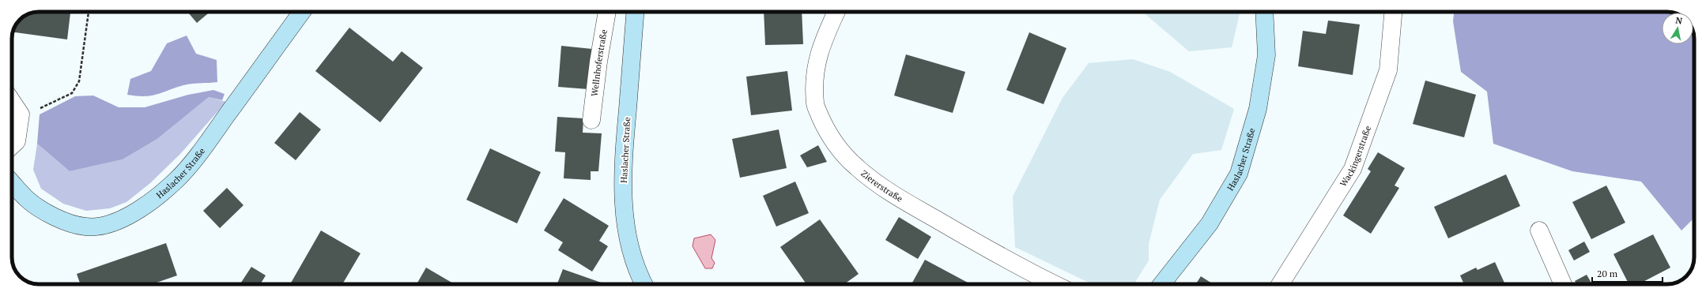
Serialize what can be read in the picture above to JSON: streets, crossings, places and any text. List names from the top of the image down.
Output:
{
  "streets": {
    "street": [
      "Wellnhoferstraße",
      "Haslacher Straße",
      "Wackingerstraße",
      "Ziererstraße"
    ]
  },
  "scale_bar": "20 m",
  "north": "top"
}
